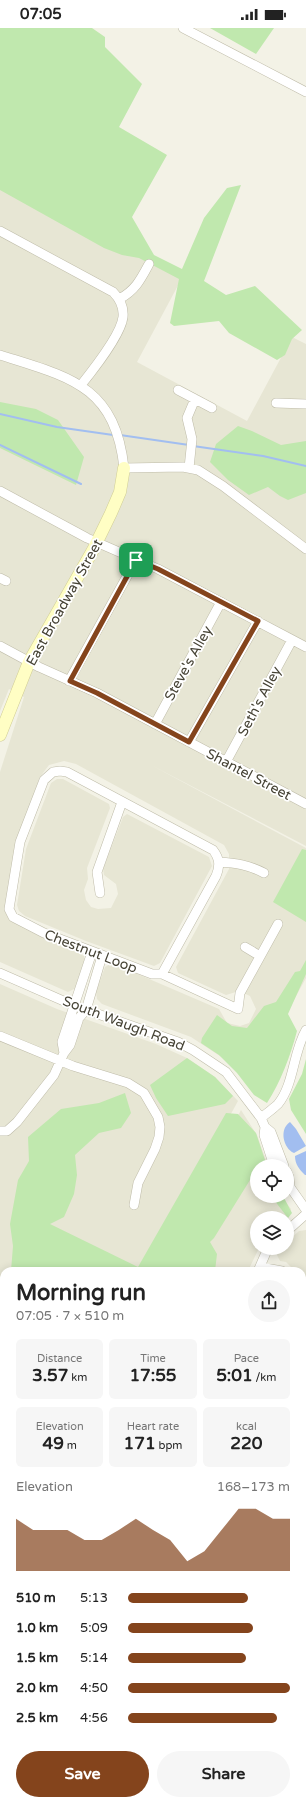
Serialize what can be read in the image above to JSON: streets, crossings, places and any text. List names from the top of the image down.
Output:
{
  "streets": {
    "street": [
      "East Broadway Street",
      "Steve's Alley",
      "Seth's Alley",
      "Shantel Street",
      "Chestnut Loop",
      "South Waugh Road"
    ]
  },
  "crossings": [
    ["East Broadway Street", "Shantel Street"],
    ["Steve's Alley", "Shantel Street"],
    ["Seth's Alley", "Shantel Street"]
  ],
  "page": {
    "status": "07:05",
    "heading": ["Morning run", "07:05 · 7 × 510 m"],
    "stats": [
      ["Distance", "3.57 km"],
      ["Time", "17:55"],
      ["Pace", "5:01 /km"],
      ["Elevation", "49 m"],
      ["Heart rate", "171 bpm"],
      ["kcal", "220"]
    ],
    "chart": ["Elevation", "168–173 m"],
    "list": [
      {
        "name": "510 m",
        "note": "5:13"
      },
      {
        "name": "1.0 km",
        "note": "5:09"
      },
      {
        "name": "1.5 km",
        "note": "5:14"
      },
      {
        "name": "2.0 km",
        "note": "4:50"
      },
      {
        "name": "2.5 km",
        "note": "4:56"
      }
    ],
    "buttons": ["Save", "Share"]
  }
}
